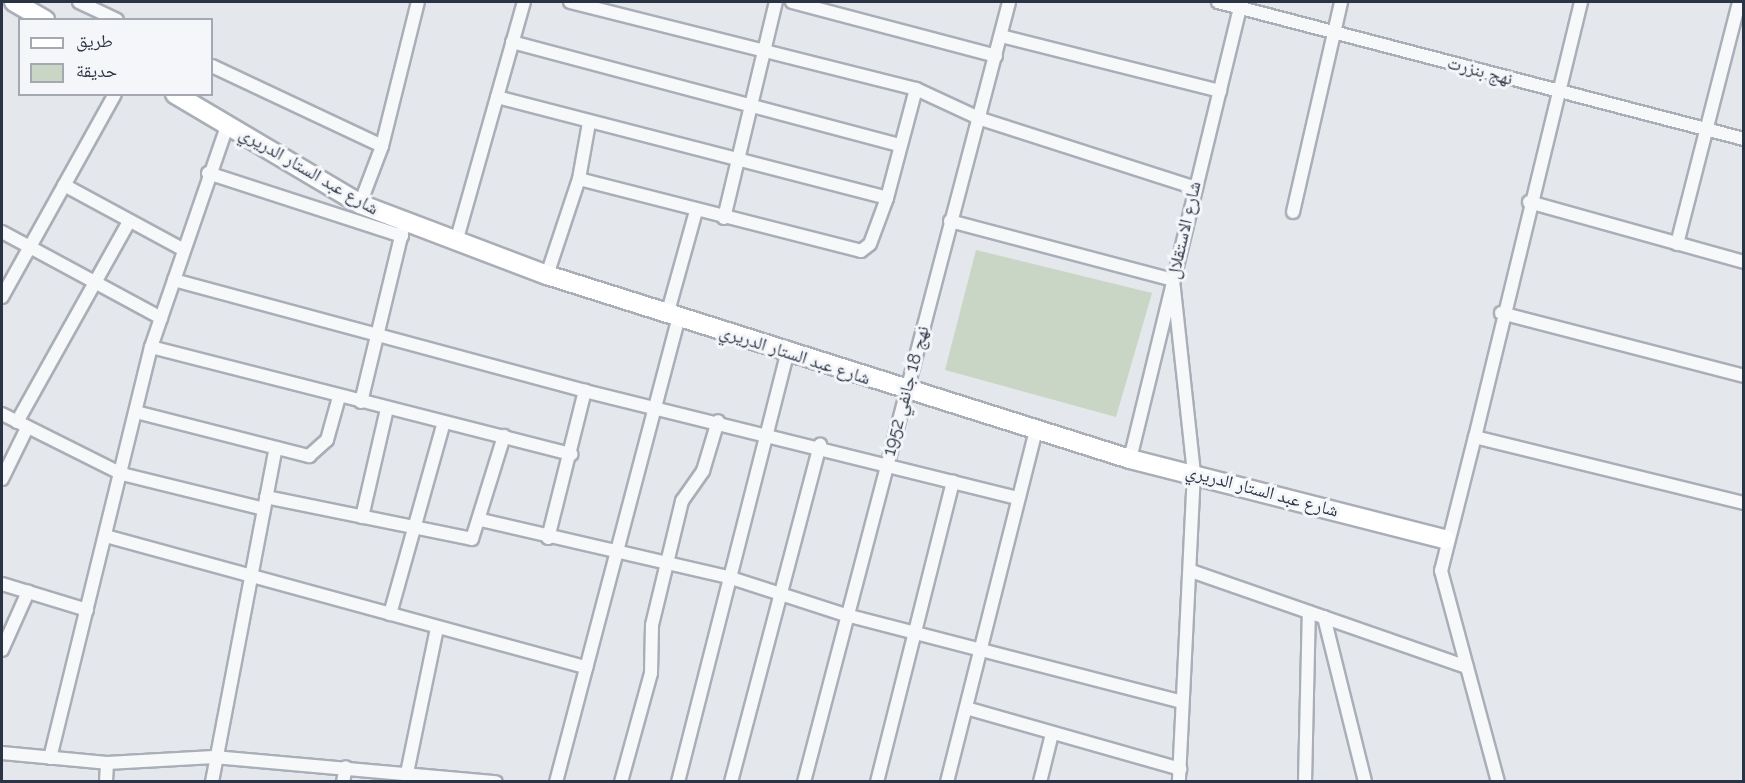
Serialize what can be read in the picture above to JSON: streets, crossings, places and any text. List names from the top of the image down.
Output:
{
  "streets": {
    "street": [
      "نهج بنزرت",
      "شارع عبد الستار الدريري",
      "شارع الاستقلال",
      "نهج 18 جانفي 1952"
    ]
  },
  "crossings": [
    ["نهج بنزرت", "شارع الاستقلال"],
    ["شارع عبد الستار الدريري", "شارع الاستقلال"],
    ["شارع عبد الستار الدريري", "نهج 18 جانفي 1952"]
  ],
  "legend": ["طريق", "حديقة"]
}
